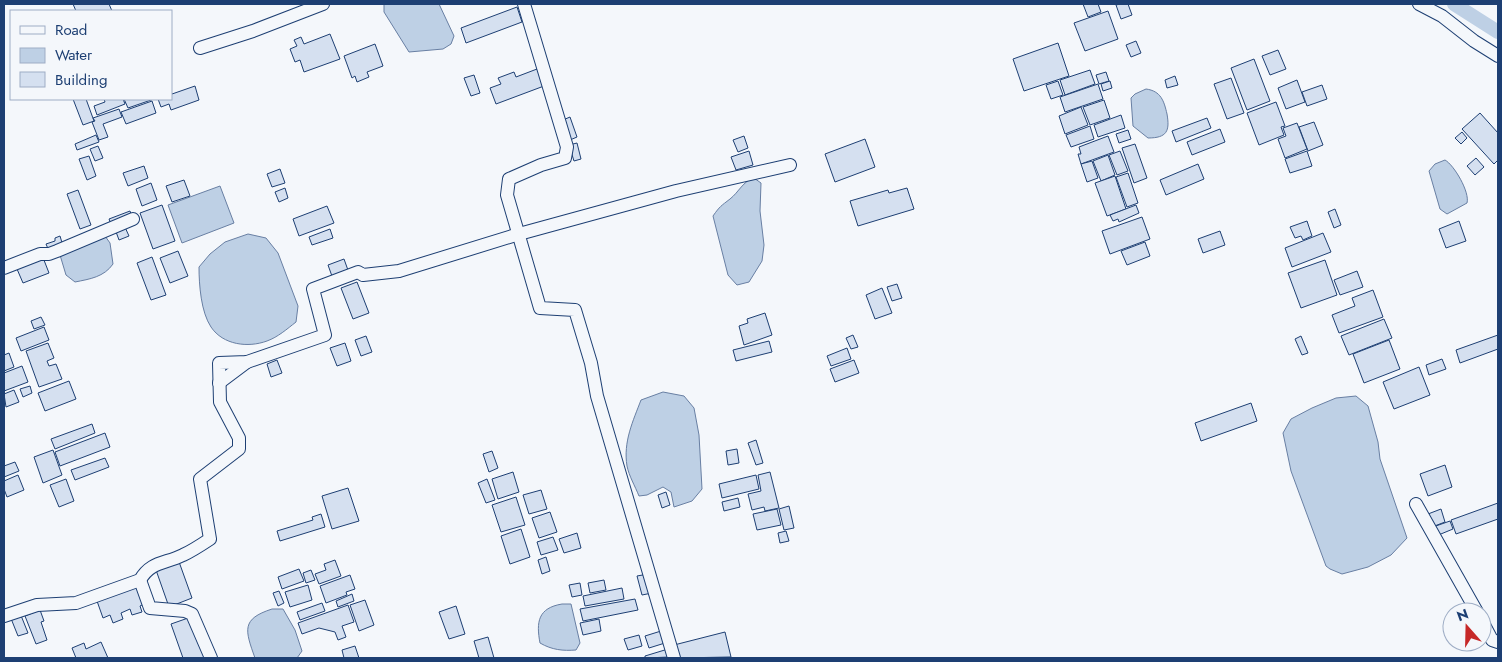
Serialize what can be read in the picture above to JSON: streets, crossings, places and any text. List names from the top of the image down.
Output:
{
  "legend": ["Road", "Water", "Building"],
  "north": "top"
}
